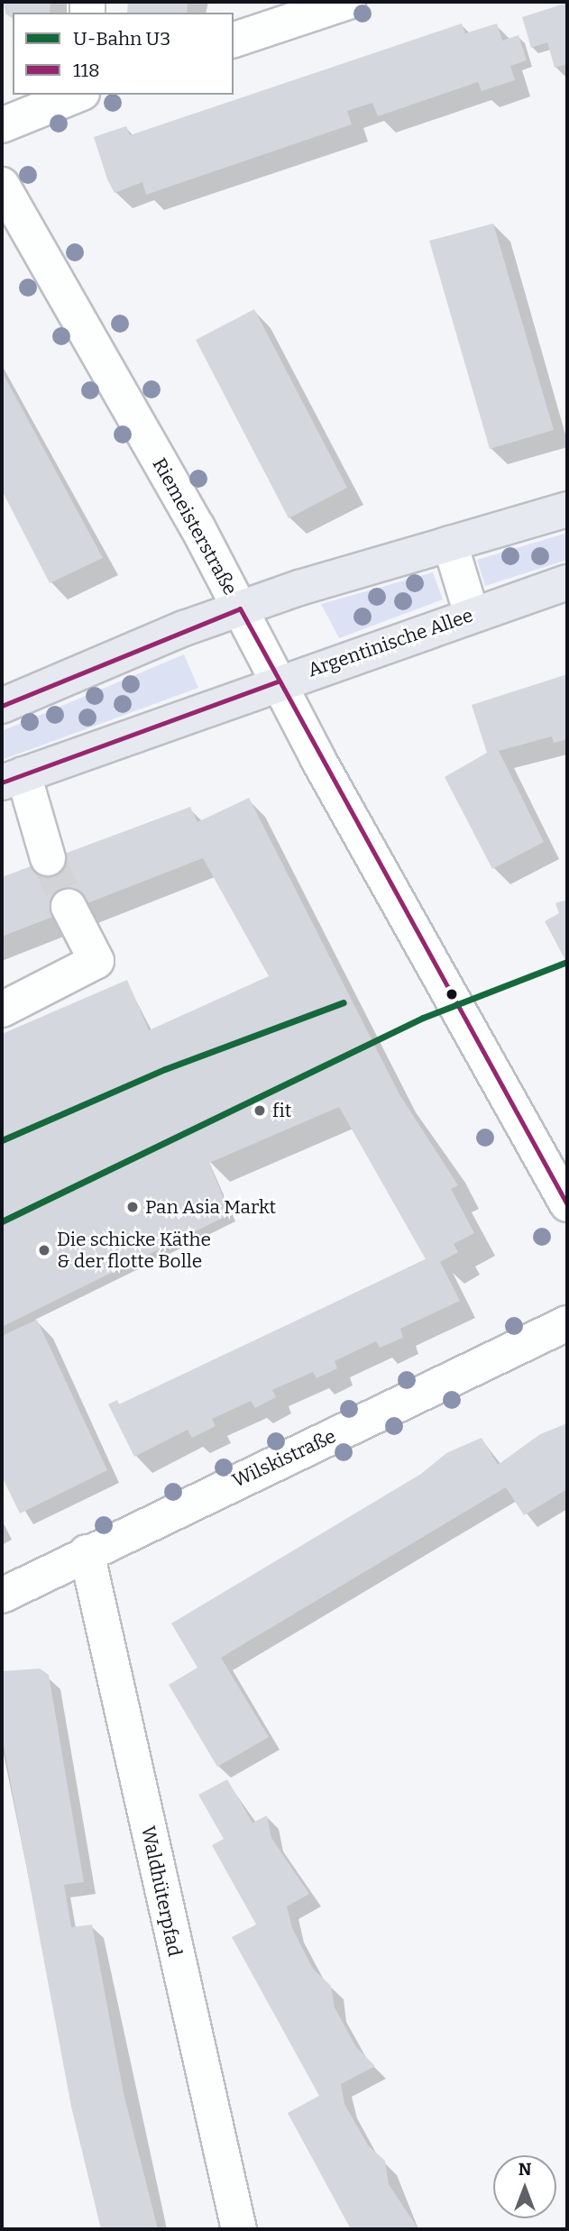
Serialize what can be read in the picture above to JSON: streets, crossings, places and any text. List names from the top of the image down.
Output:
{
  "streets": {
    "main road": ["Argentinische Allee"],
    "street": ["Riemeisterstraße", "Wilskistraße", "Waldhüterpfad"]
  },
  "crossings": [
    ["Riemeisterstraße", "Argentinische Allee"],
    ["Wilskistraße", "Waldhüterpfad"]
  ],
  "places": ["fit", "Pan Asia Markt", "Die schicke Käthe & der flotte Bolle"],
  "lines": ["transit line 118", "metro line U3"],
  "legend": ["U-Bahn U3", "118"],
  "north": "top"
}
